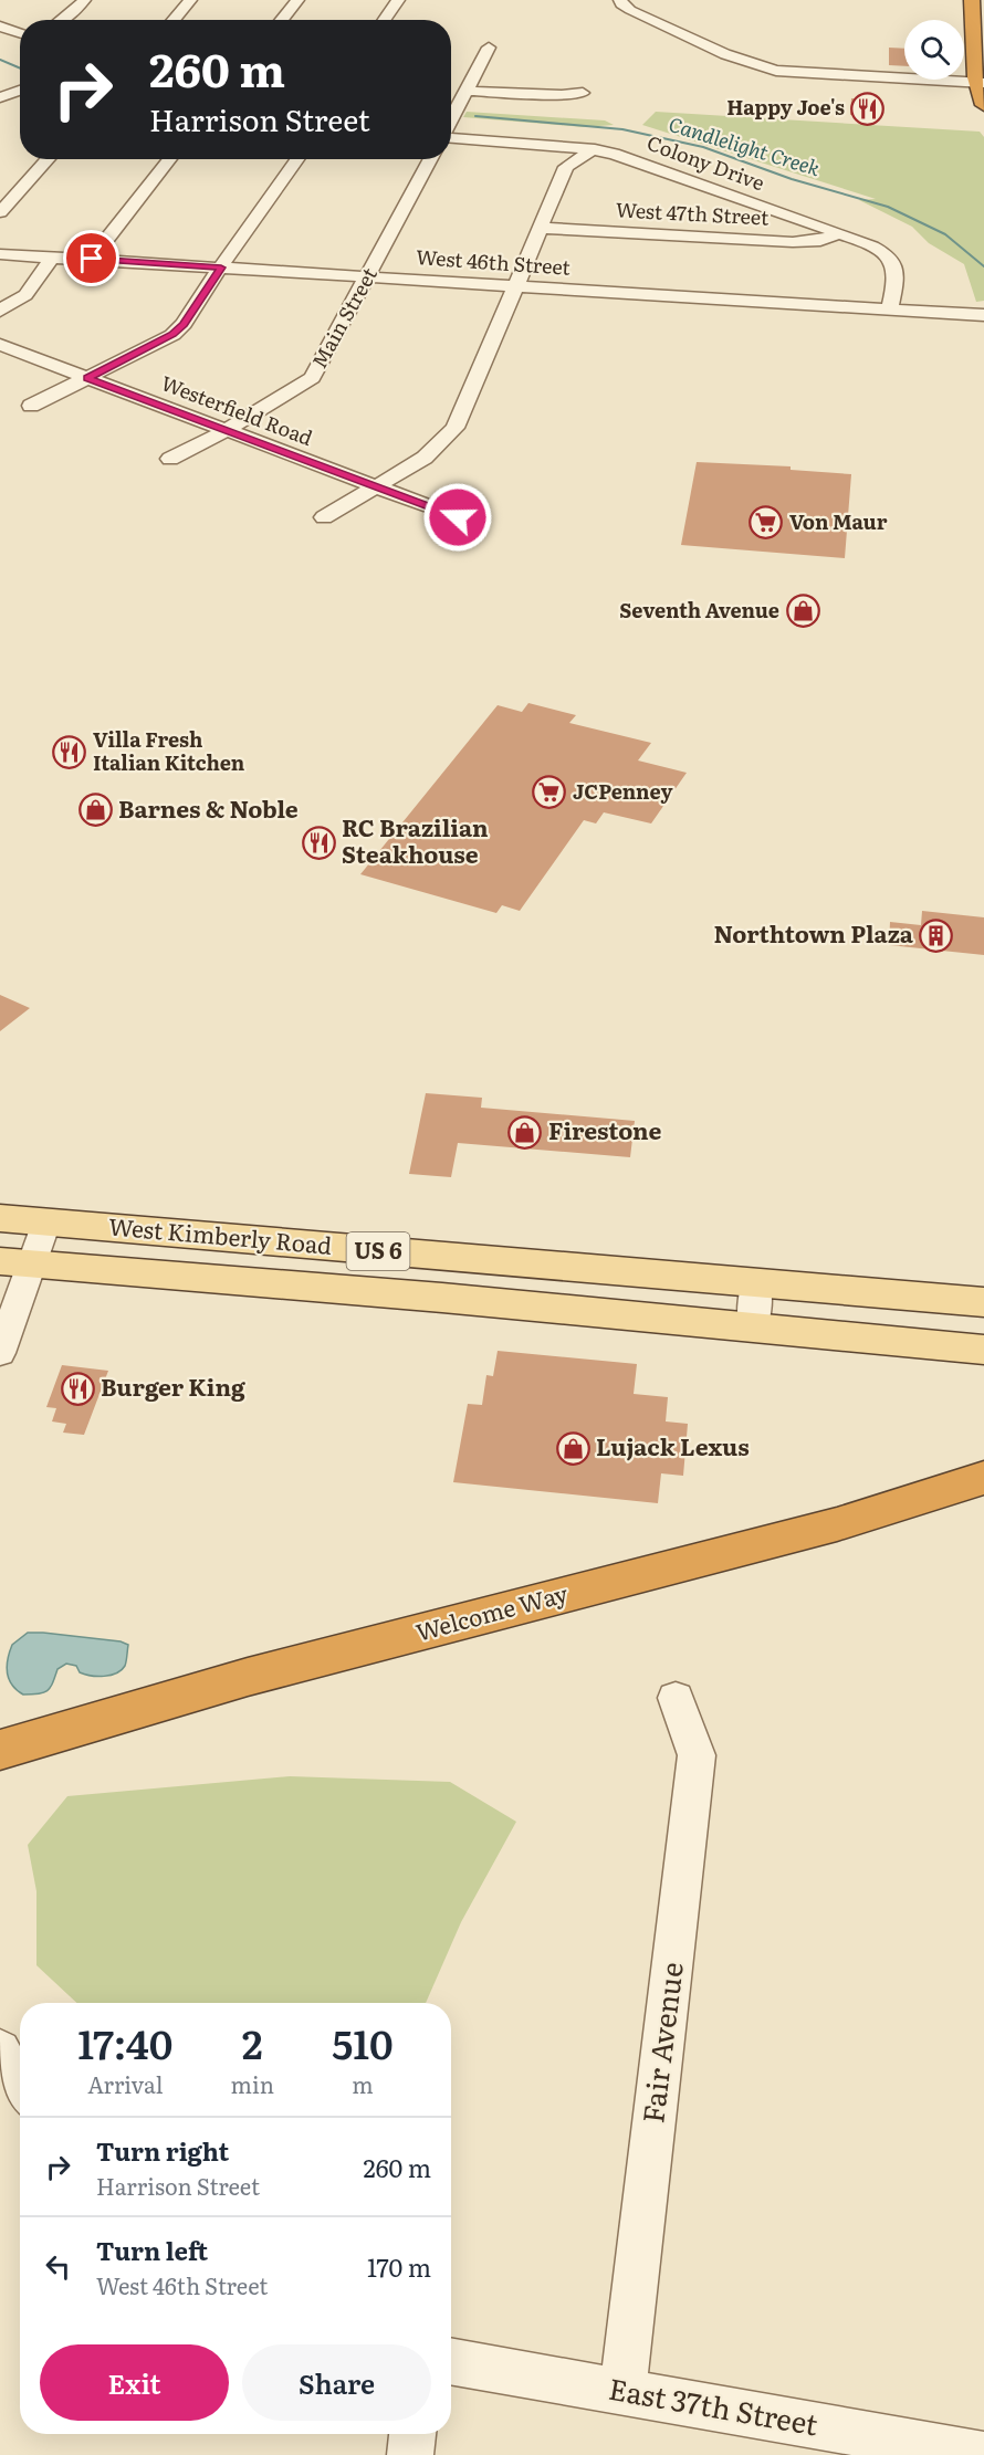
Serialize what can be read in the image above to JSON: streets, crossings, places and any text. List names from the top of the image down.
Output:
{
  "streets": {
    "highway": ["Welcome Way"],
    "main road": ["West Kimberly Road", "US 6"],
    "street": [
      "Colony Drive",
      "West 47th Street",
      "West 46th Street",
      "Main Street",
      "Westerfield Road",
      "Fair Avenue",
      "East 37th Street"
    ]
  },
  "crossings": [
    ["Colony Drive", "West 47th Street"],
    ["Colony Drive", "West 46th Street"],
    ["West 46th Street", "Main Street"],
    ["Main Street", "Westerfield Road"],
    ["West Kimberly Road", "US 6"],
    ["Fair Avenue", "East 37th Street"]
  ],
  "water": ["Candlelight Creek"],
  "places": {
    "restaurant": [
      "Happy Joe's",
      "Villa Fresh Italian Kitchen",
      "RC Brazilian Steakhouse",
      "Burger King"
    ],
    "supermarket": ["Von Maur", "JCPenney"],
    "shop": [
      "Seventh Avenue",
      "Barnes & Noble",
      "Firestone",
      "Lujack Lexus"
    ],
    "building": ["Northtown Plaza"]
  },
  "page": {
    "turn": ["260 m", "Harrison Street"],
    "eta": [
      "17:40",
      "Arrival",
      "2",
      "min",
      "510",
      "m"
    ],
    "list": [
      {
        "name": "Turn right",
        "note": "Harrison Street",
        "value": "260 m"
      },
      {
        "name": "Turn left",
        "note": "West 46th Street",
        "value": "170 m"
      }
    ],
    "buttons": ["Exit", "Share"]
  }
}
